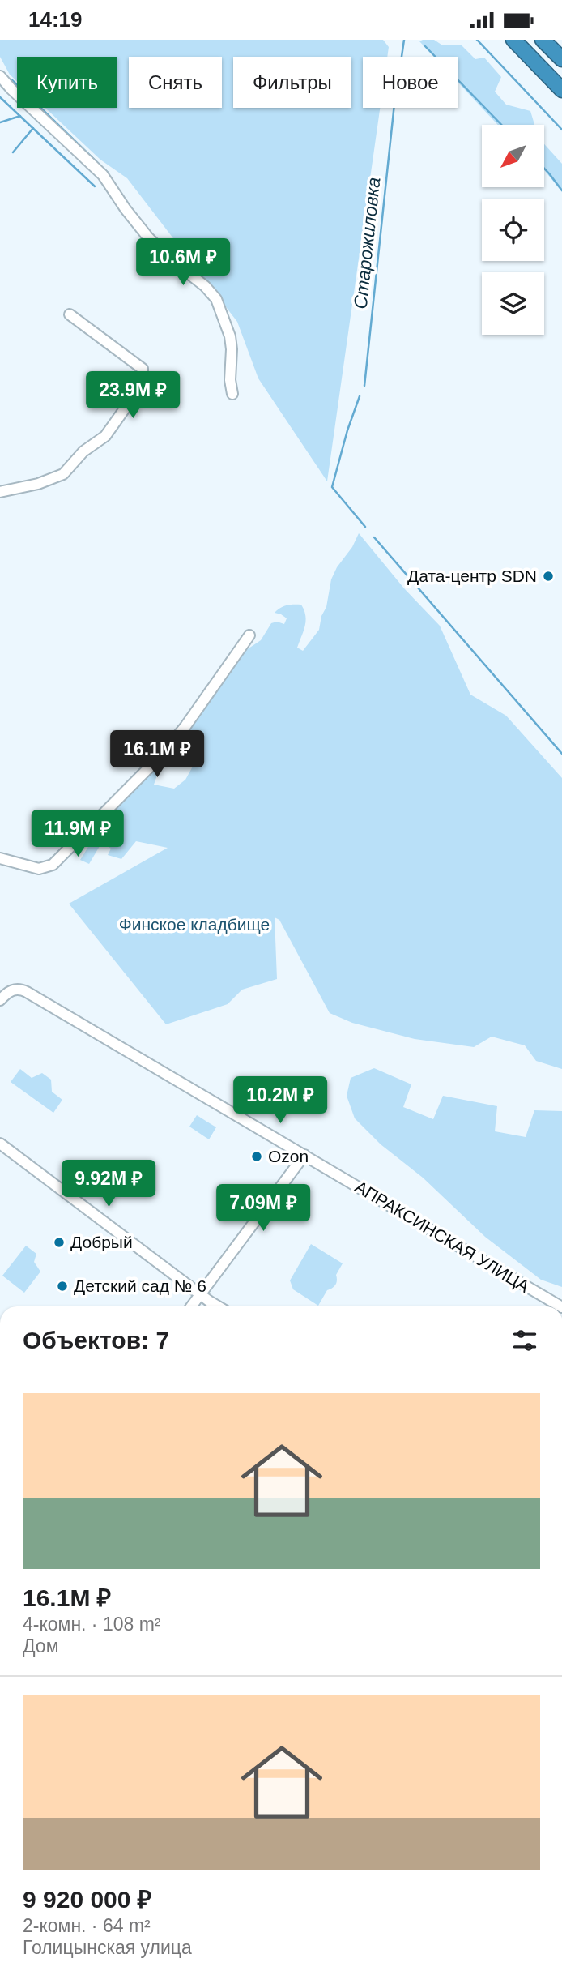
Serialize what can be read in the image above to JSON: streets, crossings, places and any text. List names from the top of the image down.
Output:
{
  "streets": {
    "street": ["АПРАКСИНСКАЯ УЛИЦА"]
  },
  "water": ["Старожиловка"],
  "parks": ["Финское кладбище"],
  "places": [
    "Дата-центр SDN",
    "Ozon",
    "Добрый",
    "Детский сад № 6"
  ],
  "north": "bottom left",
  "page": {
    "status": "14:19",
    "chip": [
      "Купить",
      "Снять",
      "Фильтры",
      "Новое"
    ],
    "price": [
      "10.6M ₽",
      "23.9M ₽",
      "16.1M ₽",
      "11.9M ₽",
      "10.2M ₽",
      "9.92M ₽",
      "7.09M ₽"
    ],
    "heading": "Объектов: 7",
    "list": [
      {
        "name": "16.1M ₽",
        "note": "4-комн. · 108 m² · Дом"
      },
      {
        "name": "9 920 000 ₽",
        "note": "2-комн. · 64 m² · Голицынская улица"
      }
    ]
  }
}
